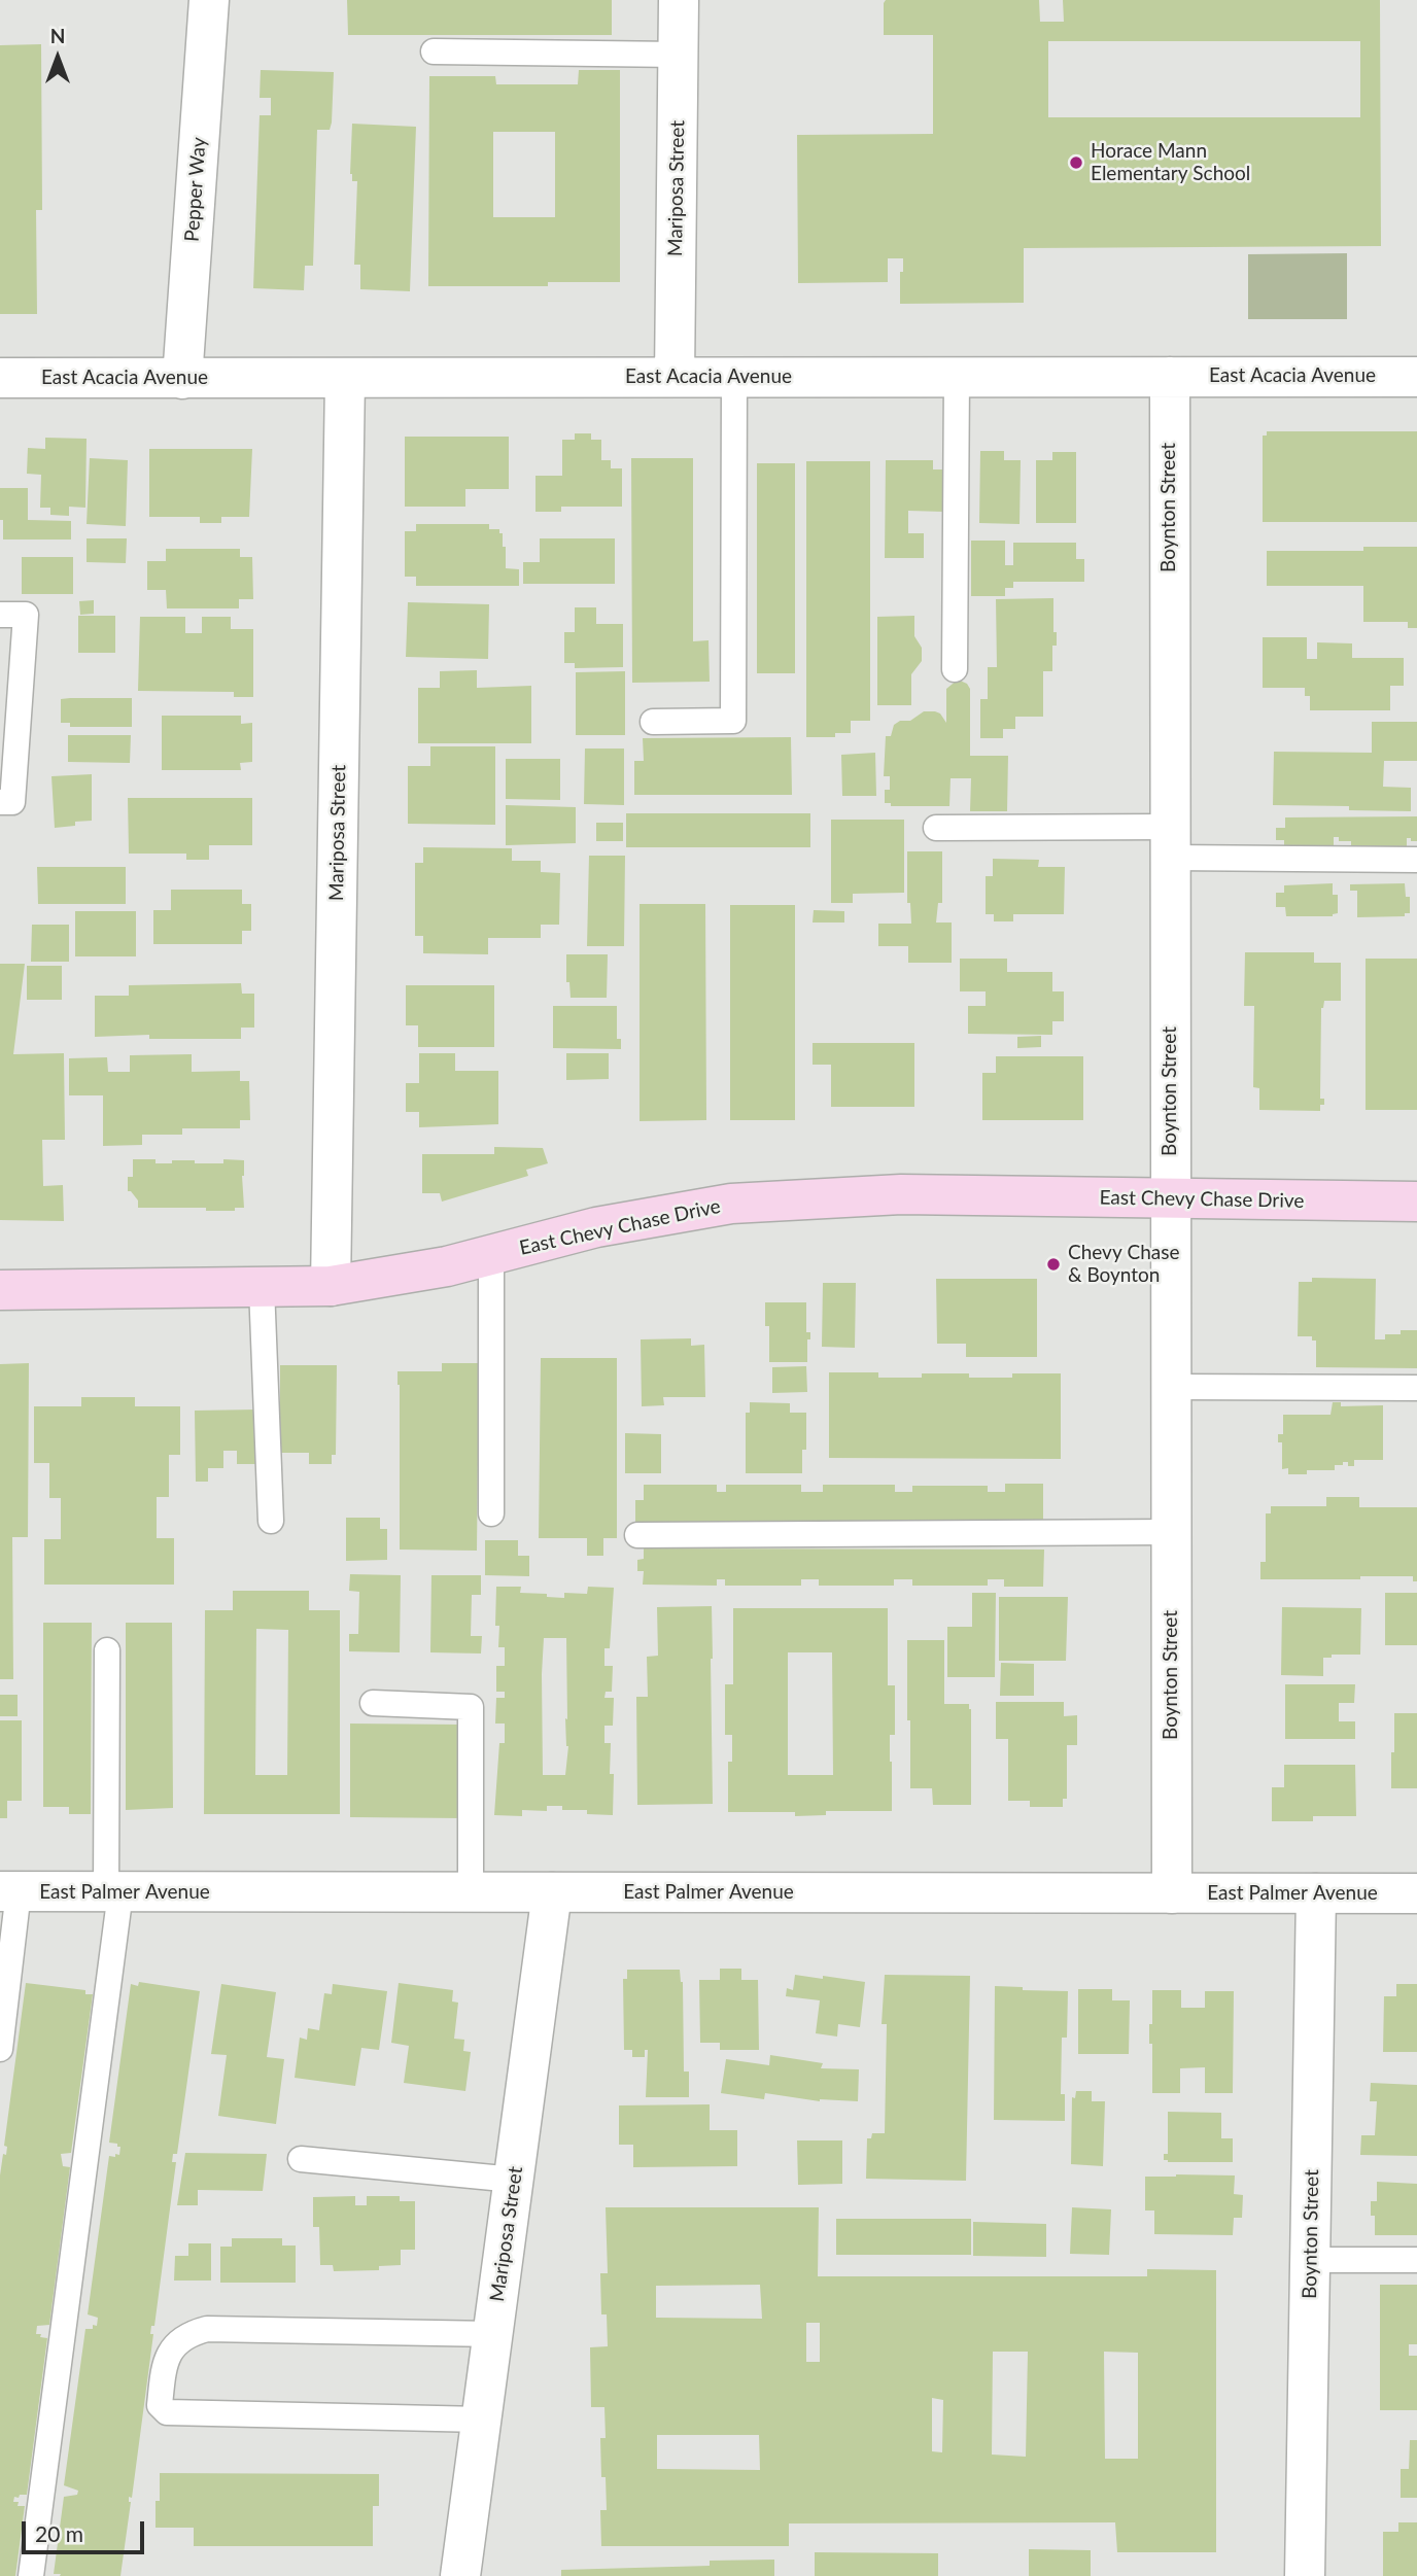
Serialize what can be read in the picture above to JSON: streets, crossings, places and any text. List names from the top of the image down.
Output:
{
  "streets": {
    "main road": ["East Chevy Chase Drive"],
    "street": [
      "Mariposa Street",
      "Pepper Way",
      "East Acacia Avenue",
      "Boynton Street",
      "East Palmer Avenue"
    ]
  },
  "crossings": [
    ["Mariposa Street", "East Acacia Avenue"],
    ["Mariposa Street", "East Chevy Chase Drive"],
    ["Mariposa Street", "East Palmer Avenue"],
    ["Pepper Way", "East Acacia Avenue"],
    ["East Acacia Avenue", "Boynton Street"],
    ["Boynton Street", "East Chevy Chase Drive"],
    ["Boynton Street", "East Palmer Avenue"]
  ],
  "places": ["Horace Mann Elementary School", "Chevy Chase & Boynton"],
  "scale_bar": "20 m",
  "north": "top"
}
